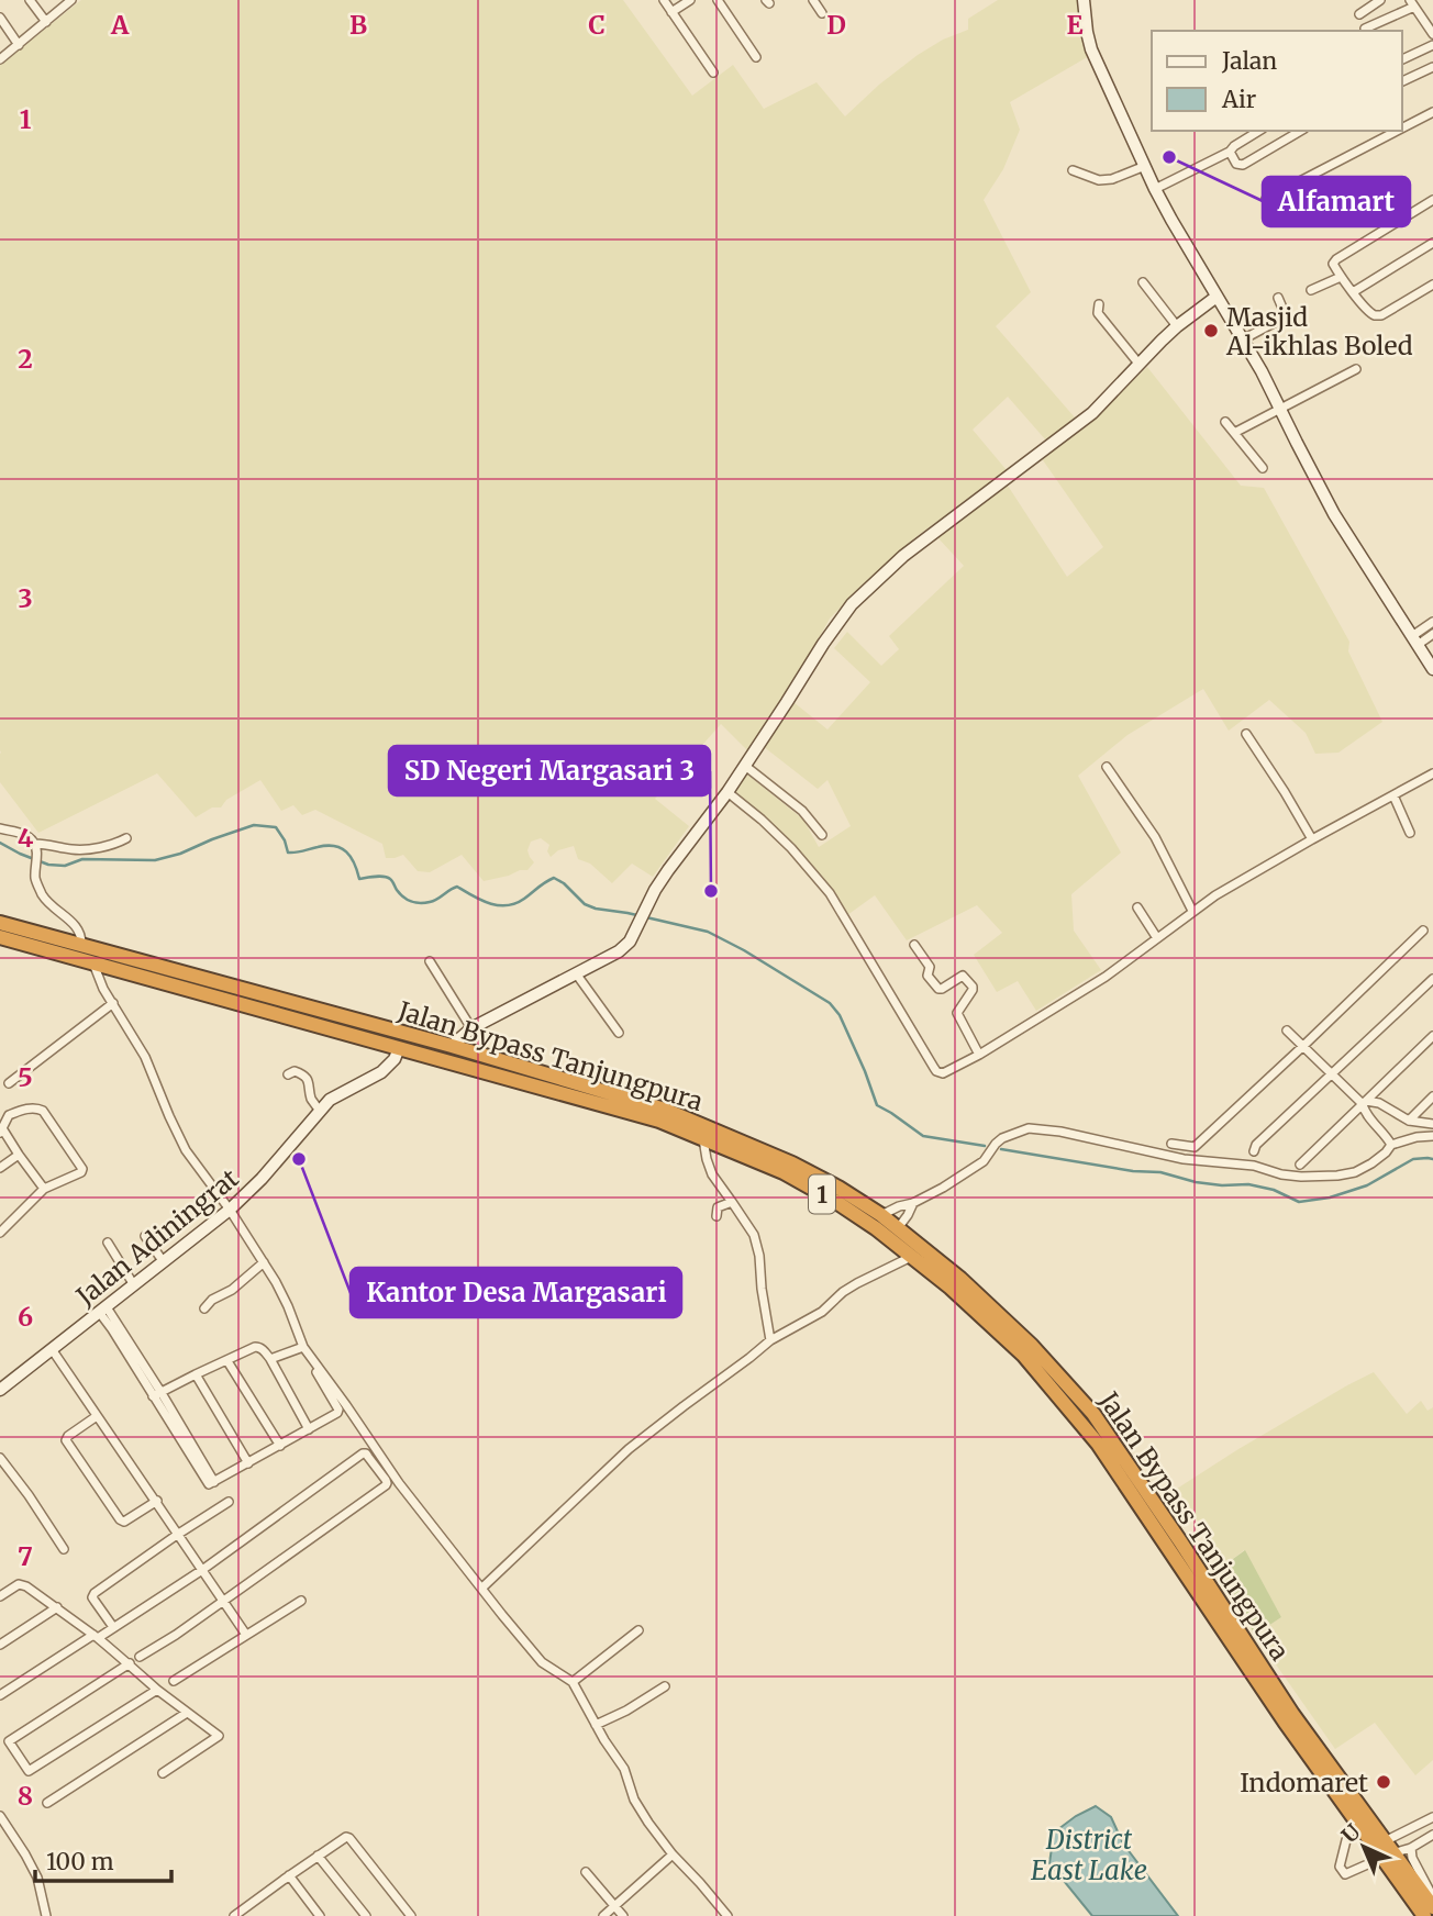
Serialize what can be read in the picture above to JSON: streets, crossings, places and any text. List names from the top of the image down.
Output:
{
  "streets": {
    "highway": ["Jalan Bypass Tanjungpura", "1"],
    "street": ["Jalan Adiningrat"]
  },
  "crossings": [
    ["Jalan Bypass Tanjungpura", "Jalan Adiningrat"]
  ],
  "water": ["District East Lake"],
  "places": [
    "Alfamart",
    "Masjid Al-ikhlas Boled",
    "SD Negeri Margasari 3",
    "Kantor Desa Margasari",
    "Indomaret"
  ],
  "legend": ["Jalan", "Air"],
  "scale_bar": "100 m",
  "north": "top left",
  "grid": {
    "columns": [
      "A",
      "B",
      "C",
      "D",
      "E"
    ],
    "rows": [
      "1",
      "2",
      "3",
      "4",
      "5",
      "6",
      "7",
      "8"
    ]
  }
}
